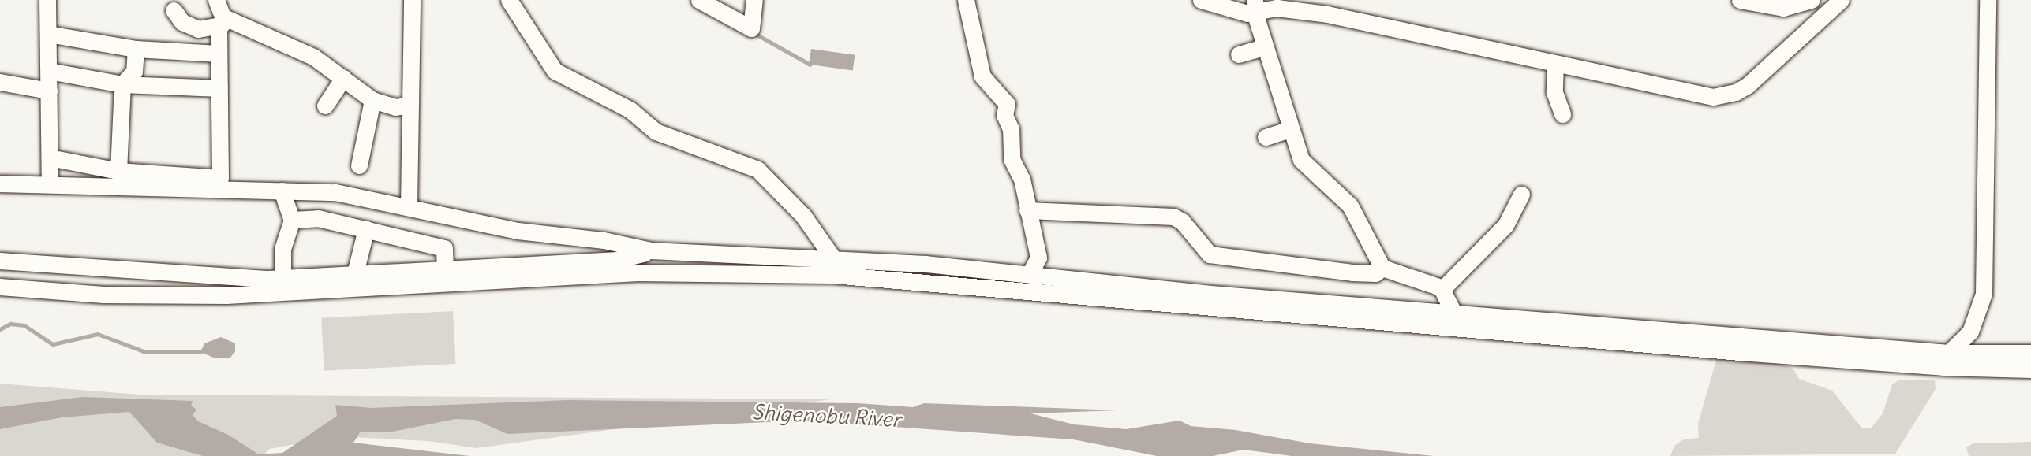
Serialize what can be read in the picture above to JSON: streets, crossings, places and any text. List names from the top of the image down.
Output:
{
  "water": ["Shigenobu River"]
}
